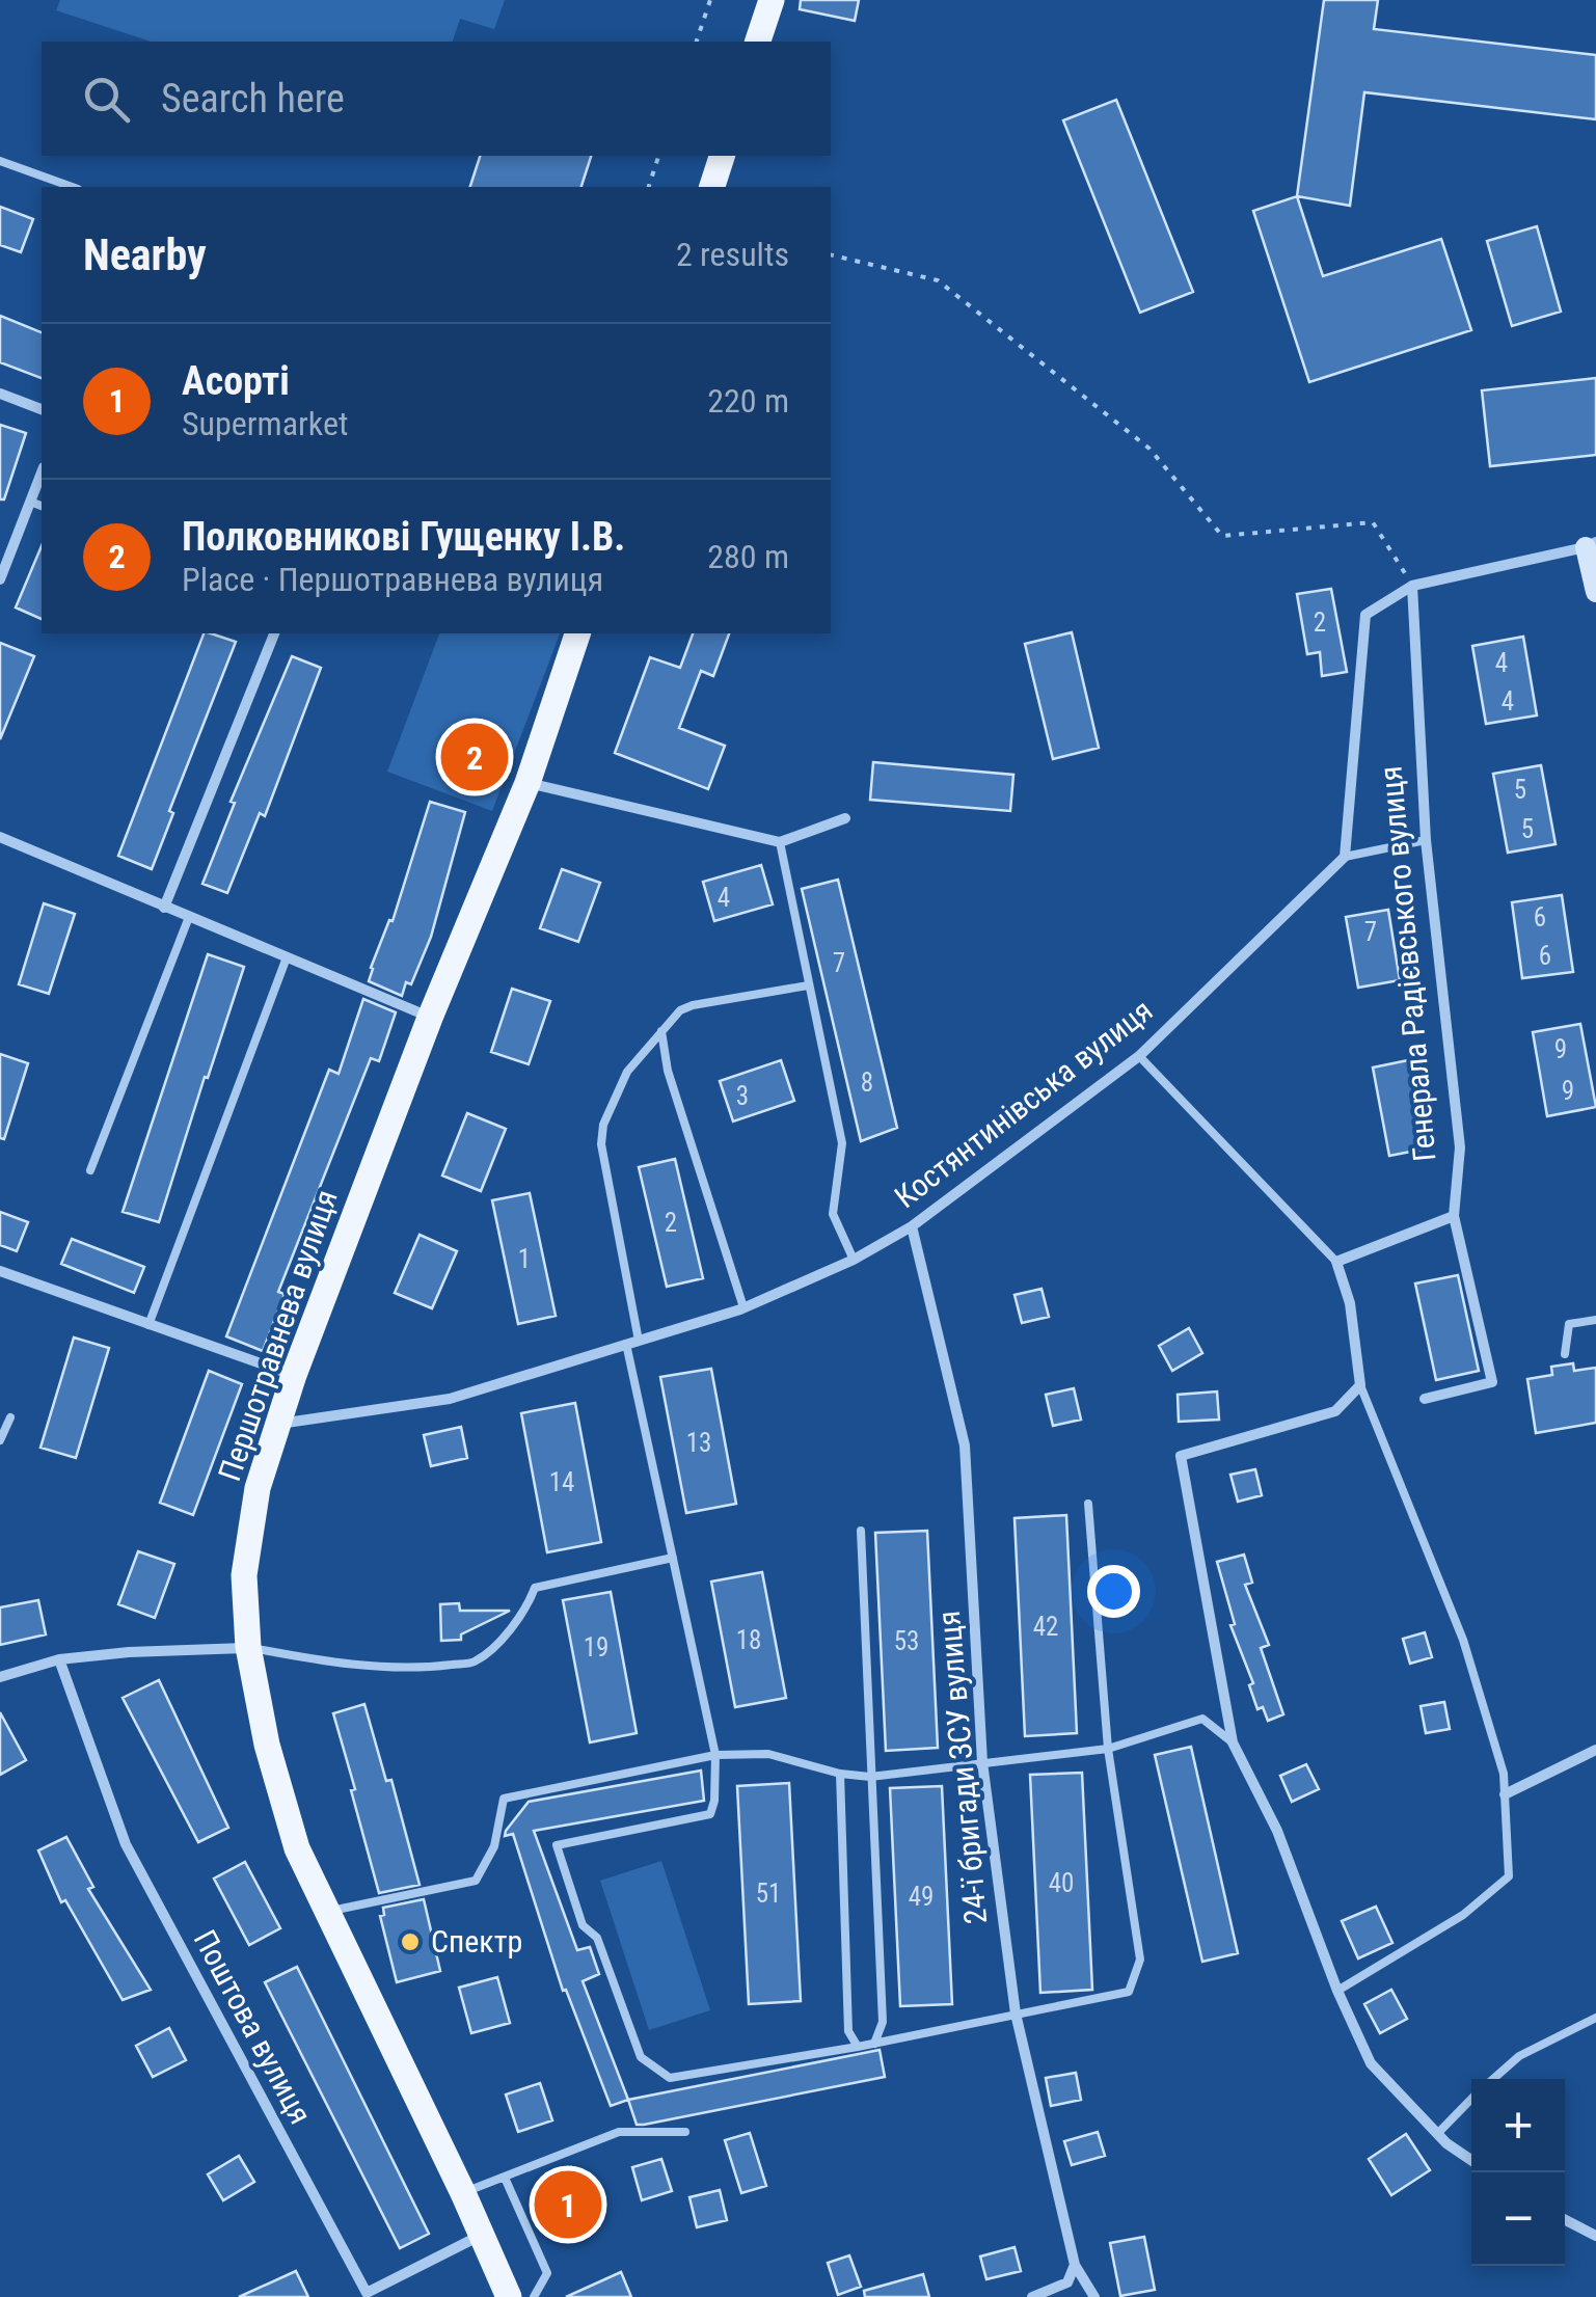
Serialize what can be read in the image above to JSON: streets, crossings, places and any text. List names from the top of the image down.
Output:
{
  "streets": {
    "main road": ["Першотравнева вулиця"],
    "street": [
      "Генерала Радієвського вулиця",
      "Костянтинівська вулиця",
      "24-ї бригади ЗСУ вулиця",
      "Поштова вулиця"
    ]
  },
  "crossings": [
    ["Костянтинівська вулиця", "Першотравнева вулиця"],
    ["Костянтинівська вулиця", "24-ї бригади ЗСУ вулиця"],
    ["Першотравнева вулиця", "Поштова вулиця"]
  ],
  "places": ["Спектр"],
  "house_numbers": [
    "2",
    "4",
    "4",
    "5",
    "5",
    "4",
    "6",
    "7",
    "6",
    "7",
    "9",
    "8",
    "9",
    "3",
    "2",
    "1",
    "13",
    "14",
    "42",
    "18",
    "53",
    "19",
    "40",
    "51",
    "49"
  ],
  "page": {
    "search": "Search here",
    "heading": ["Nearby", "2 results"],
    "list": [
      {
        "mark": "1",
        "name": "Асорті",
        "note": "Supermarket",
        "value": "220 m"
      },
      {
        "mark": "2",
        "name": "Полковникові Гущенку І.В.",
        "note": "Place · Першотравнева вулиця",
        "value": "280 m"
      }
    ],
    "pins": ["2", "1"],
    "map_buttons": ["+", "−"]
  }
}
